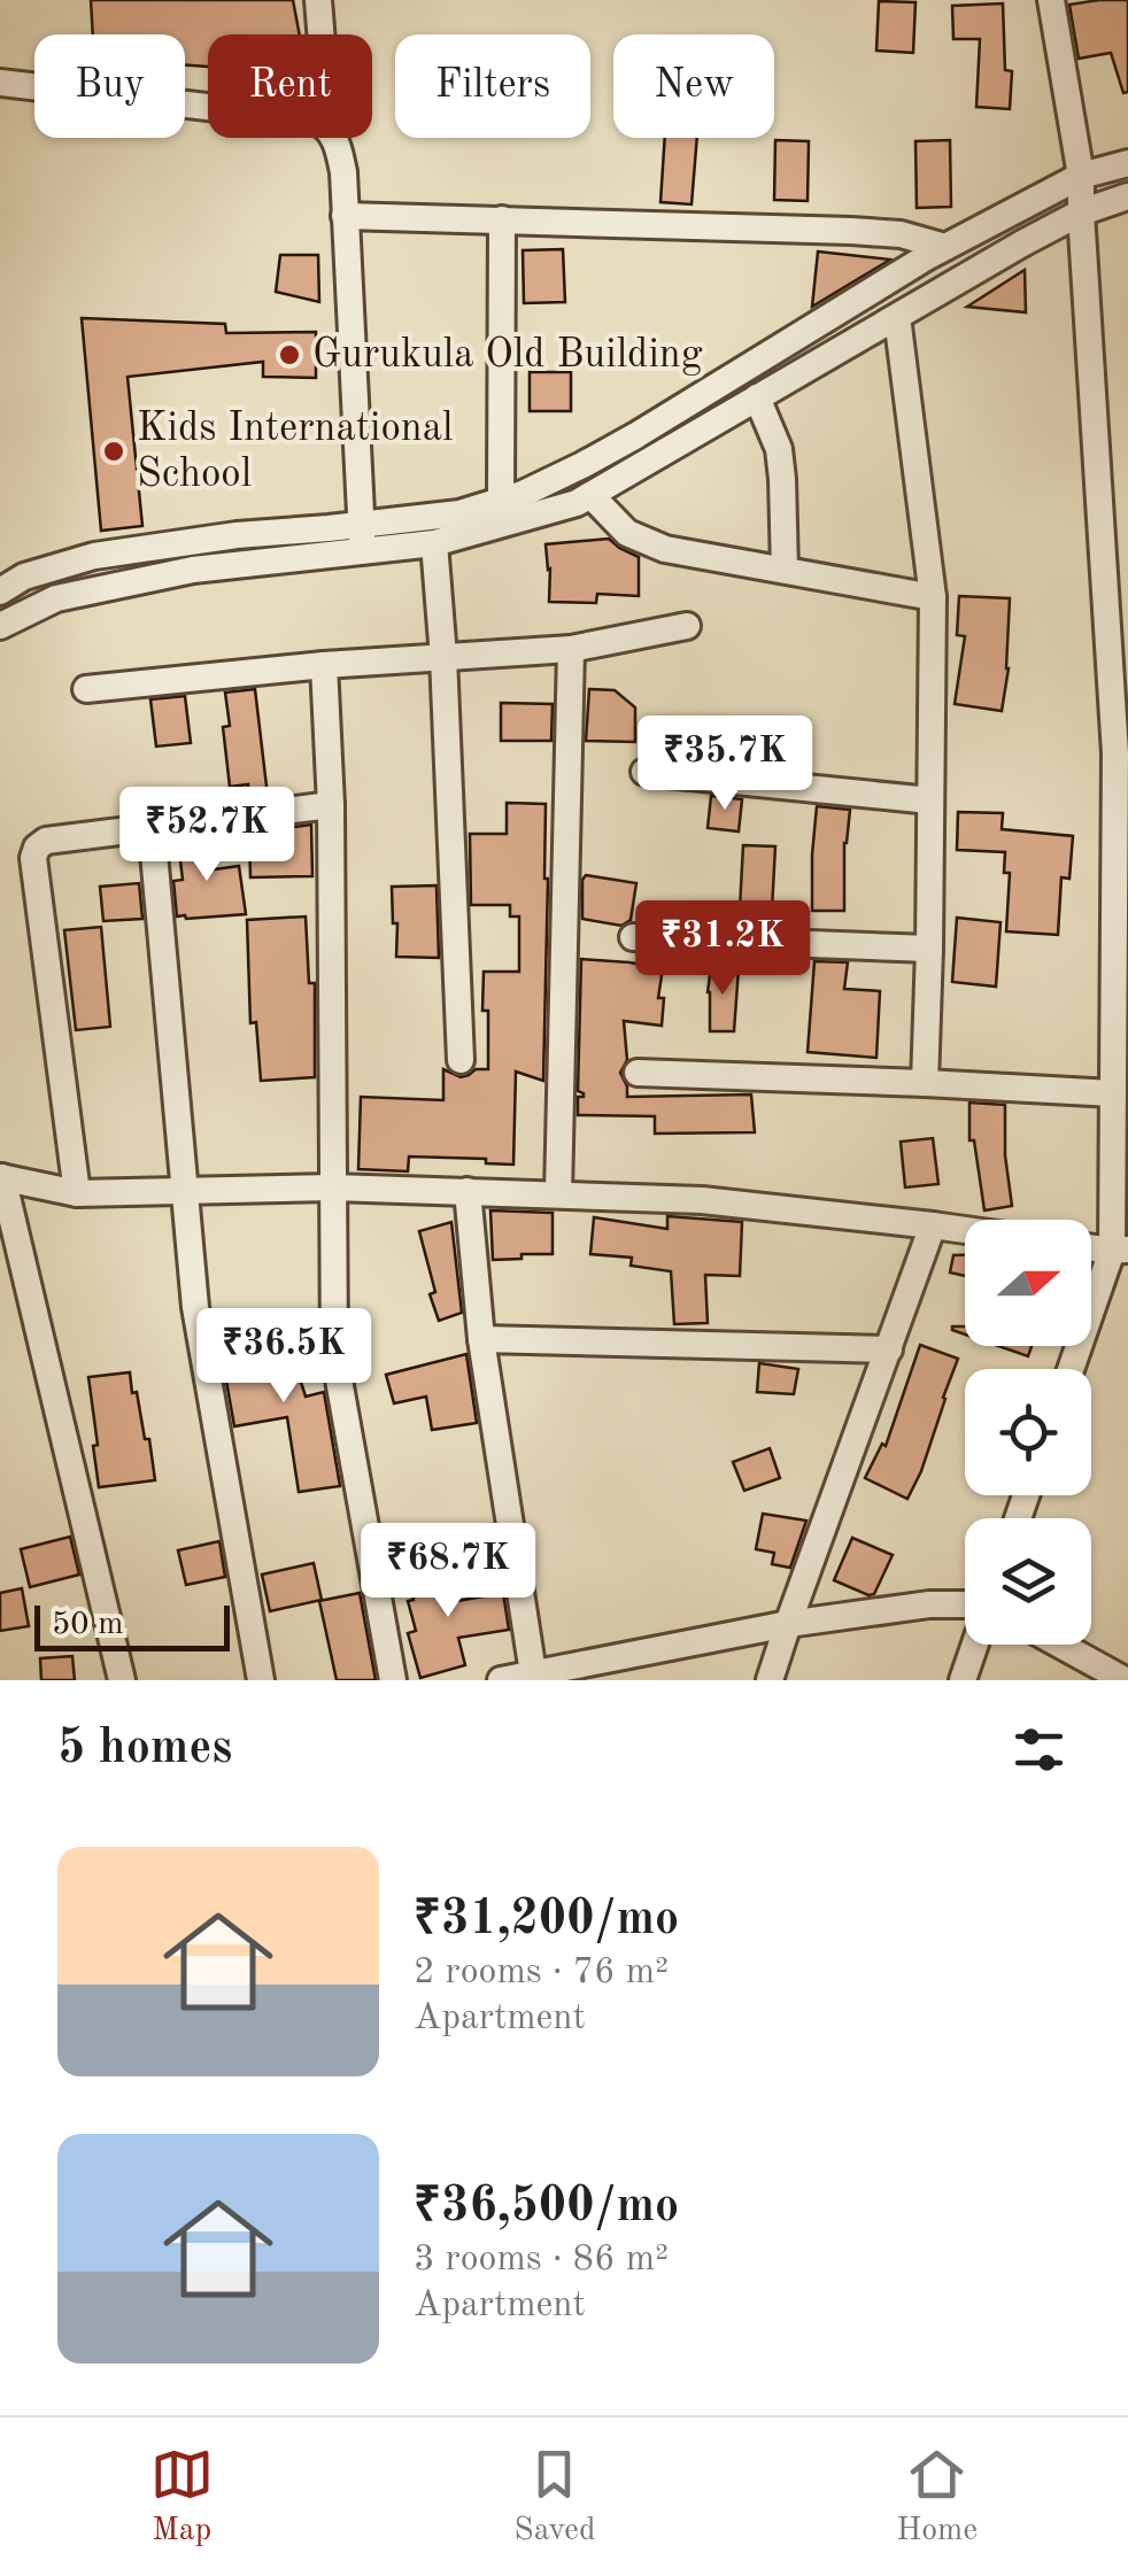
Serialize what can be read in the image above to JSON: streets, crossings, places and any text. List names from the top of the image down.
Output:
{
  "places": ["Gurukula Old Building", "Kids International School"],
  "scale_bar": "50 m",
  "north": "right",
  "page": {
    "chip": [
      "Buy",
      "Rent",
      "Filters",
      "New"
    ],
    "price": [
      "₹35.7K",
      "₹52.7K",
      "₹31.2K",
      "₹36.5K",
      "₹68.7K"
    ],
    "scale": "50 m",
    "heading": "5 homes",
    "list": [
      {
        "name": "₹31,200/mo",
        "note": "2 rooms · 76 m² · Apartment"
      },
      {
        "name": "₹36,500/mo",
        "note": "3 rooms · 86 m² · Apartment"
      }
    ],
    "tabs": ["Map", "Saved", "Home"]
  }
}
